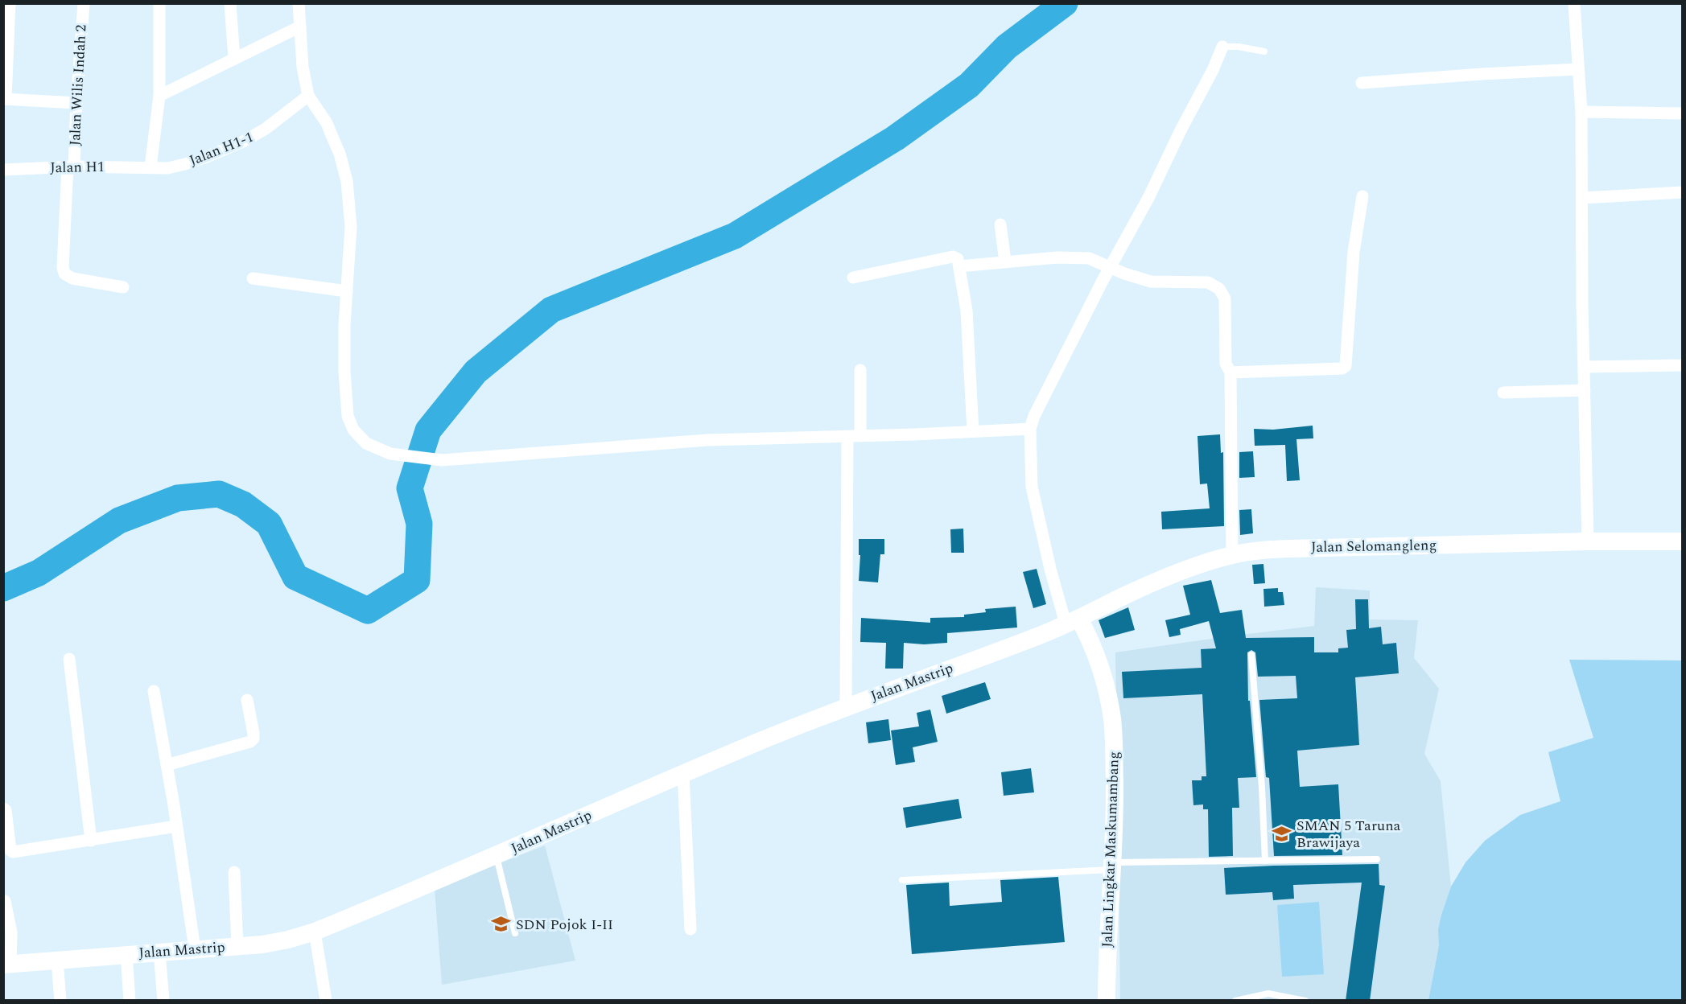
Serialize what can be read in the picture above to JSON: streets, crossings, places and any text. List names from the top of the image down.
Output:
{
  "streets": {
    "street": [
      "Jalan Wilis Indah 2",
      "Jalan H1-1",
      "Jalan H1",
      "Jalan Selomangleng",
      "Jalan Mastrip",
      "Jalan Lingkar Maskumambang"
    ]
  },
  "crossings": [
    ["Jalan Wilis Indah 2", "Jalan H1"],
    ["Jalan H1-1", "Jalan H1"],
    ["Jalan Selomangleng", "Jalan Mastrip"],
    ["Jalan Selomangleng", "Jalan Lingkar Maskumambang"],
    ["Jalan Mastrip", "Jalan Lingkar Maskumambang"]
  ],
  "places": {
    "school or university": ["SMAN 5 Taruna Brawijaya", "SDN Pojok I-II"]
  }
}
